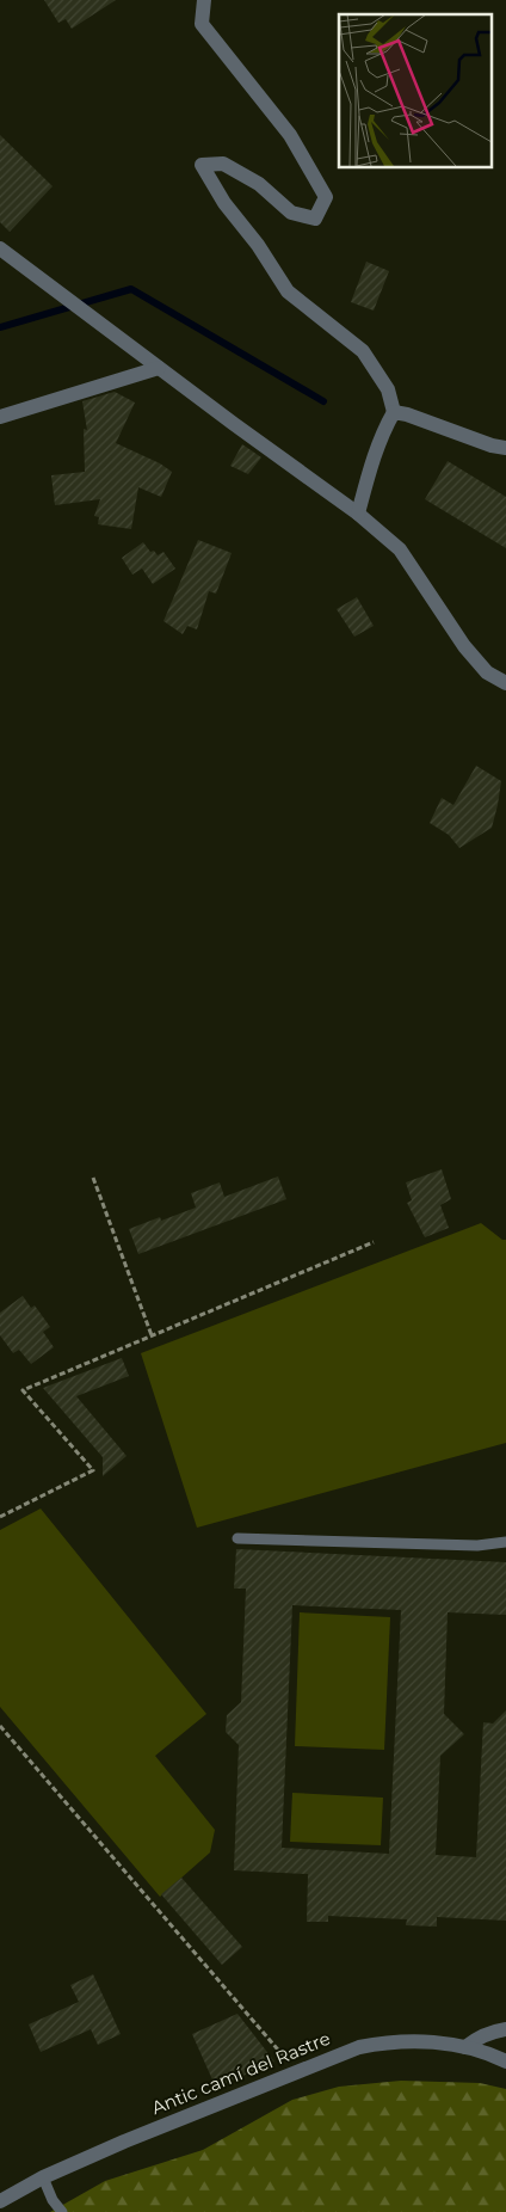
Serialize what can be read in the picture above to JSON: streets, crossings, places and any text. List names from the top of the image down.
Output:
{
  "streets": {
    "street": ["Antic camí del Rastre"]
  }
}
